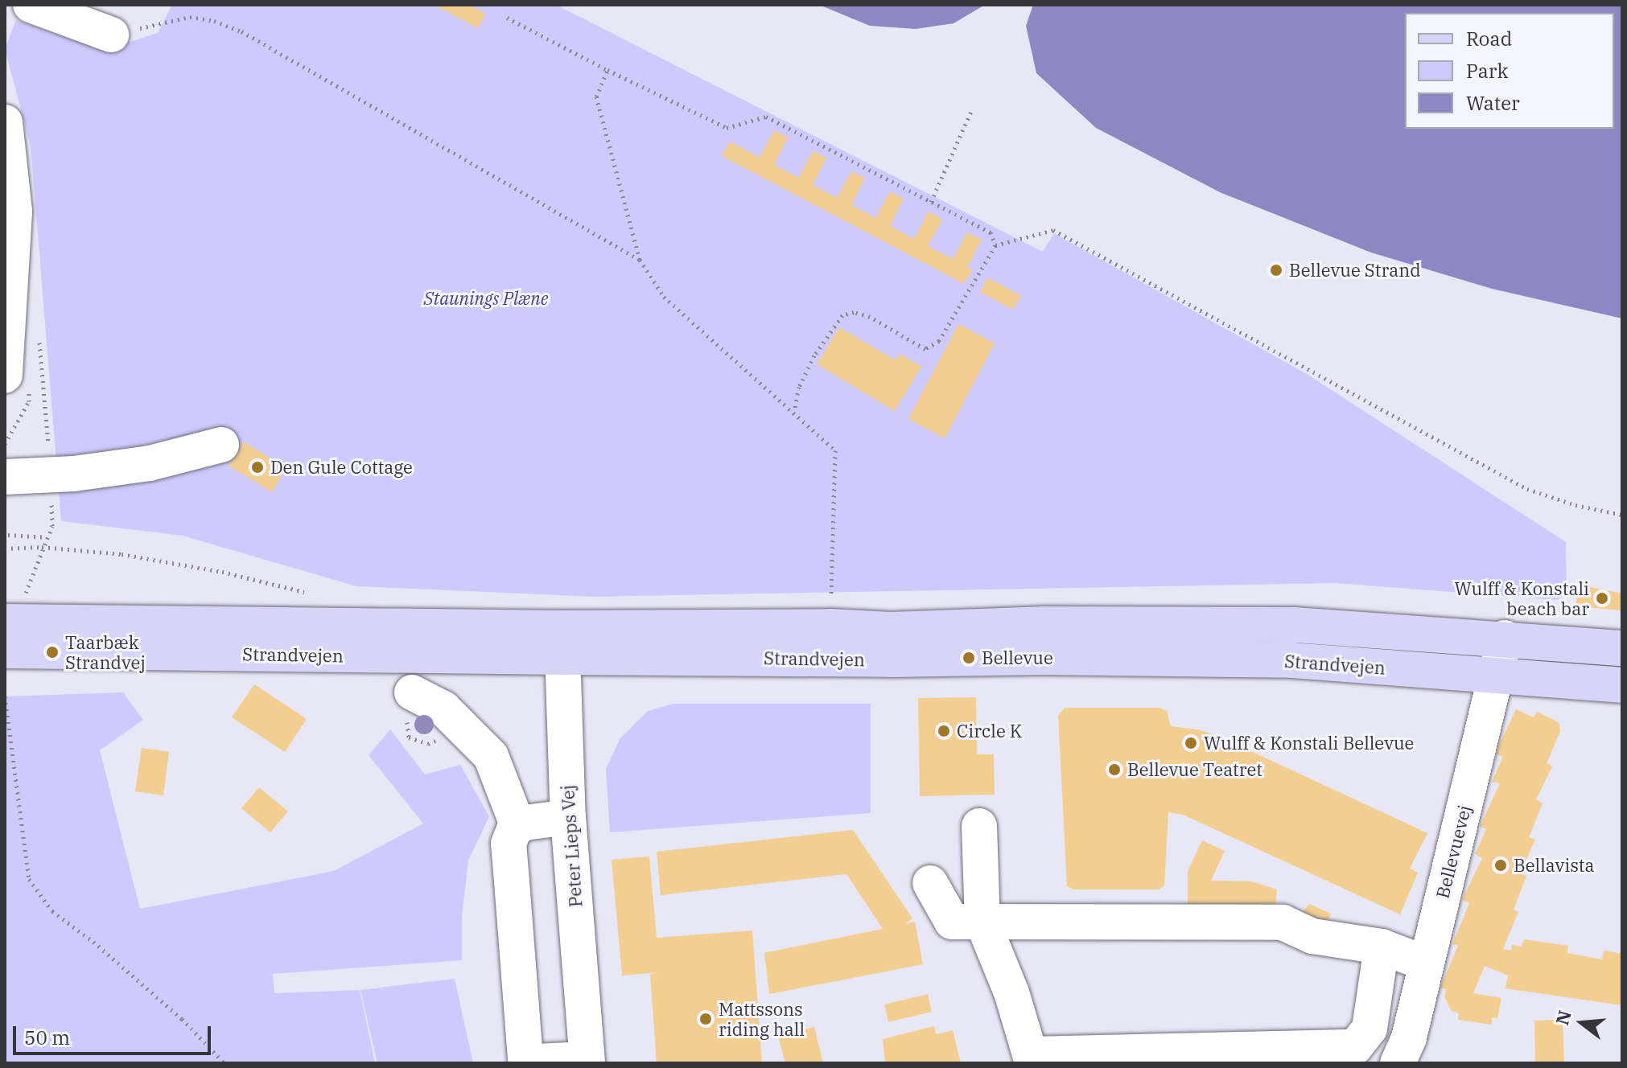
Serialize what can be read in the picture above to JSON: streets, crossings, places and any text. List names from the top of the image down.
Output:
{
  "streets": {
    "main road": ["Strandvejen"],
    "street": ["Peter Lieps Vej", "Bellevuevej"]
  },
  "crossings": [
    ["Strandvejen", "Peter Lieps Vej"],
    ["Strandvejen", "Bellevuevej"]
  ],
  "parks": ["Staunings Plæne"],
  "places": [
    "Bellevue Strand",
    "Den Gule Cottage",
    "Wulff & Konstali beach bar",
    "Taarbæk Strandvej",
    "Bellevue",
    "Circle K",
    "Wulff & Konstali Bellevue",
    "Bellevue Teatret",
    "Bellavista",
    "Mattssons riding hall"
  ],
  "legend": ["Road", "Park", "Water"],
  "scale_bar": "50 m",
  "north": "left"
}
